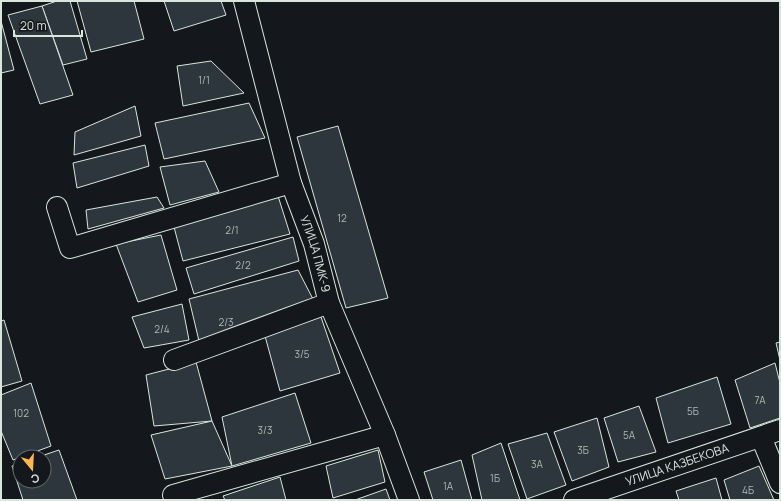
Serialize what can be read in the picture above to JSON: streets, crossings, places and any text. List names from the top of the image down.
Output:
{
  "streets": {
    "street": ["УЛИЦА ПМК-9", "УЛИЦА КАЗБЕКОВА"]
  },
  "house_numbers": [
    "1/1",
    "12",
    "2/1",
    "2/2",
    "2/3",
    "2/4",
    "3/5",
    "7А",
    "5Б",
    "102",
    "3/3",
    "5А",
    "3Б",
    "3А",
    "1Б",
    "1А",
    "4Б"
  ],
  "scale_bar": "20 m",
  "north": "bottom"
}
